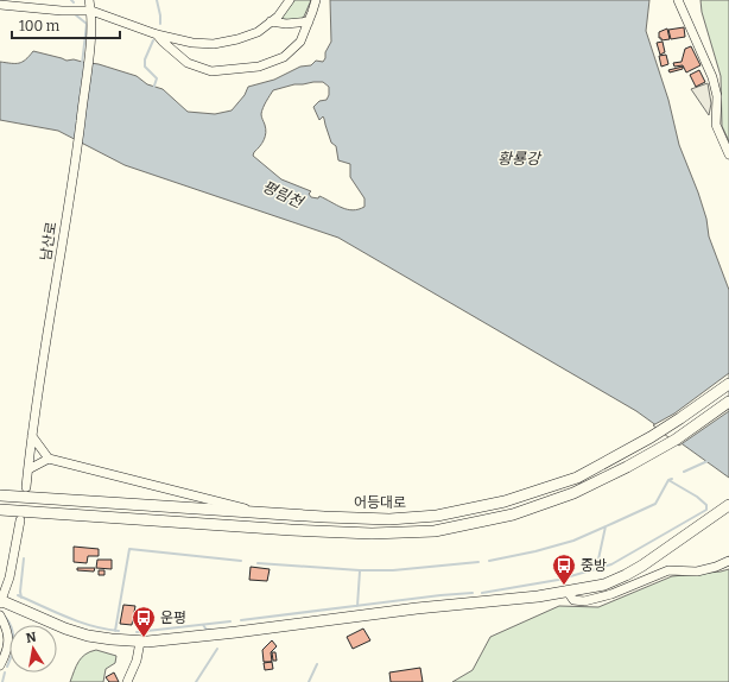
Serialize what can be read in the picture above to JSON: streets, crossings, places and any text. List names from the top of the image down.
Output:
{
  "streets": {
    "main road": ["어등대로"],
    "street": ["남산로"]
  },
  "water": ["황룡강", "평림천"],
  "places": {
    "bus stop": ["중방", "운평"]
  },
  "scale_bar": "100 m",
  "north": "top"
}
